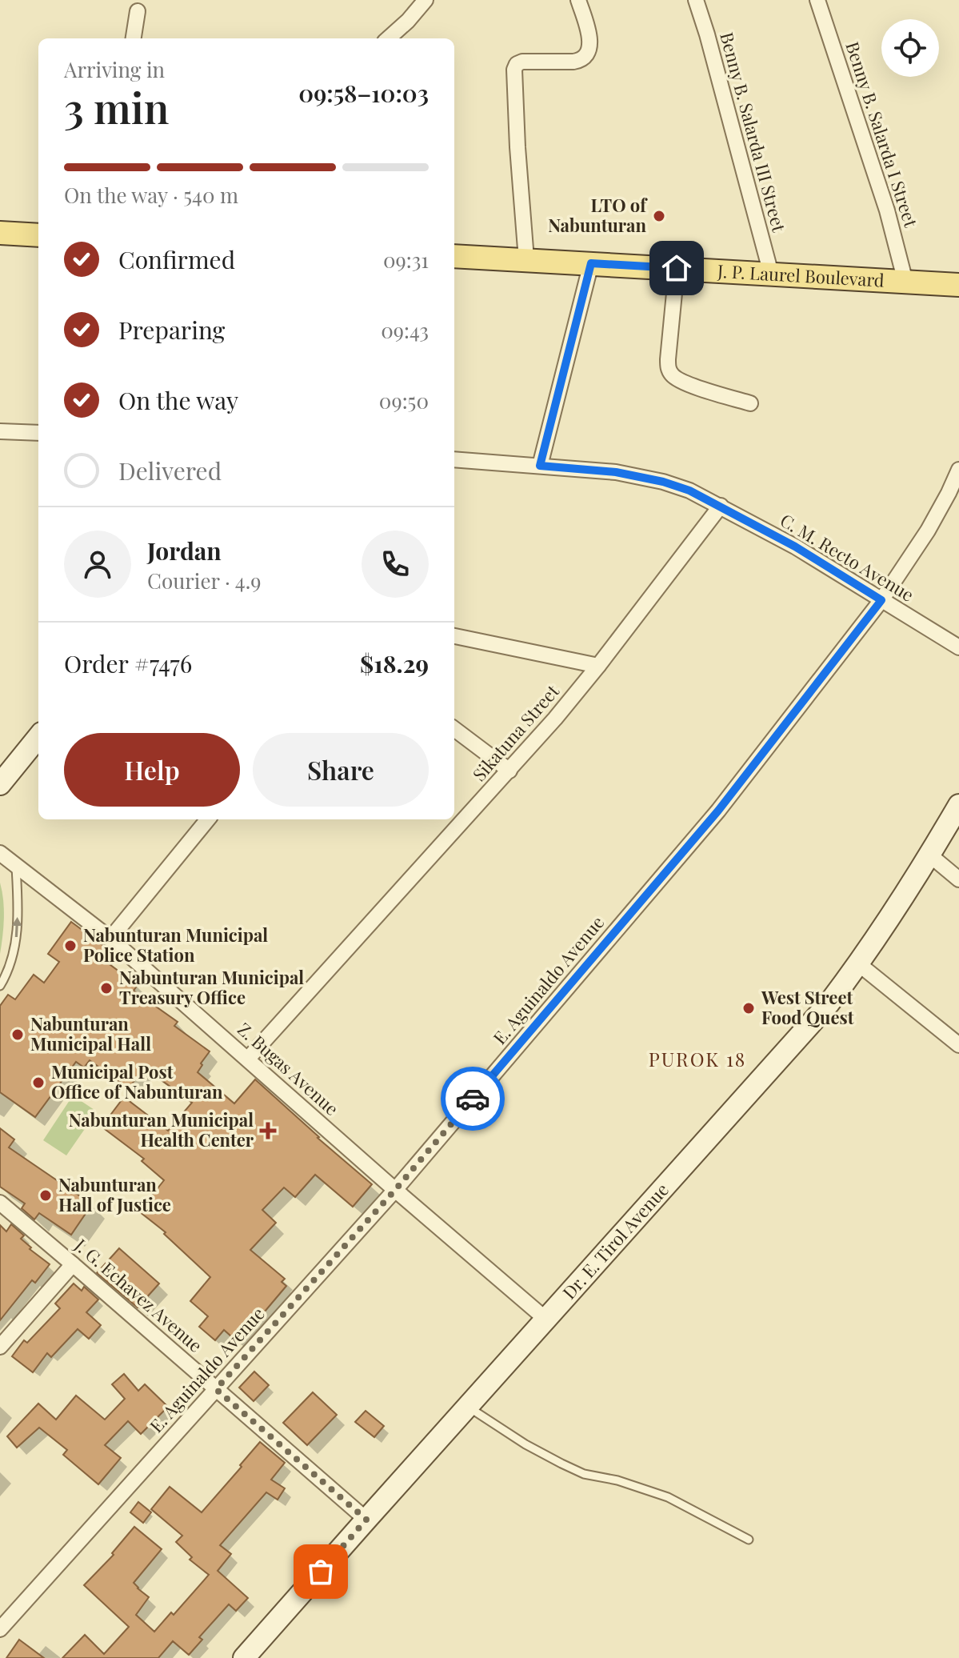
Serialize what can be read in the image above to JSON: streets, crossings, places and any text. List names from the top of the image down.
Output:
{
  "streets": {
    "main road": ["J. P. Laurel Boulevard", "Dr. E. Tirol Avenue"],
    "street": [
      "Benny B. Salarda III Street",
      "Benny B. Salarda I Street",
      "C. M. Recto Avenue",
      "Sikatuna Street",
      "E. Aguinaldo Avenue",
      "Z. Bugas Avenue",
      "J. G. Echavez Avenue"
    ]
  },
  "crossings": [
    ["Benny B. Salarda III Street", "J. P. Laurel Boulevard"],
    ["Benny B. Salarda I Street", "J. P. Laurel Boulevard"],
    ["C. M. Recto Avenue", "Sikatuna Street"],
    ["C. M. Recto Avenue", "E. Aguinaldo Avenue"],
    ["Sikatuna Street", "Z. Bugas Avenue"],
    ["E. Aguinaldo Avenue", "Z. Bugas Avenue"],
    ["E. Aguinaldo Avenue", "J. G. Echavez Avenue"],
    ["Z. Bugas Avenue", "Dr. E. Tirol Avenue"],
    ["Dr. E. Tirol Avenue", "J. G. Echavez Avenue"]
  ],
  "districts": ["PUROK 18"],
  "places": {
    "other": [
      "LTO of Nabunturan",
      "Nabunturan Municipal Police Station",
      "Nabunturan Municipal Treasury Office",
      "West Street Food Quest",
      "Nabunturan Municipal Hall",
      "Municipal Post Office of Nabunturan",
      "Nabunturan Hall of Justice"
    ],
    "health": ["Nabunturan Municipal Health Center"]
  },
  "page": {
    "heading": ["3 min", "Arriving in", "09:58–10:03"],
    "panel": [
      "Jordan",
      "Courier · 4.9",
      "Order #7476",
      "$18.29"
    ],
    "bar": "On the way · 540 m",
    "list": [
      ["Confirmed", "09:31"],
      ["Preparing", "09:43"],
      ["On the way", "09:50"],
      "Delivered"
    ],
    "buttons": ["Help", "Share"]
  }
}
